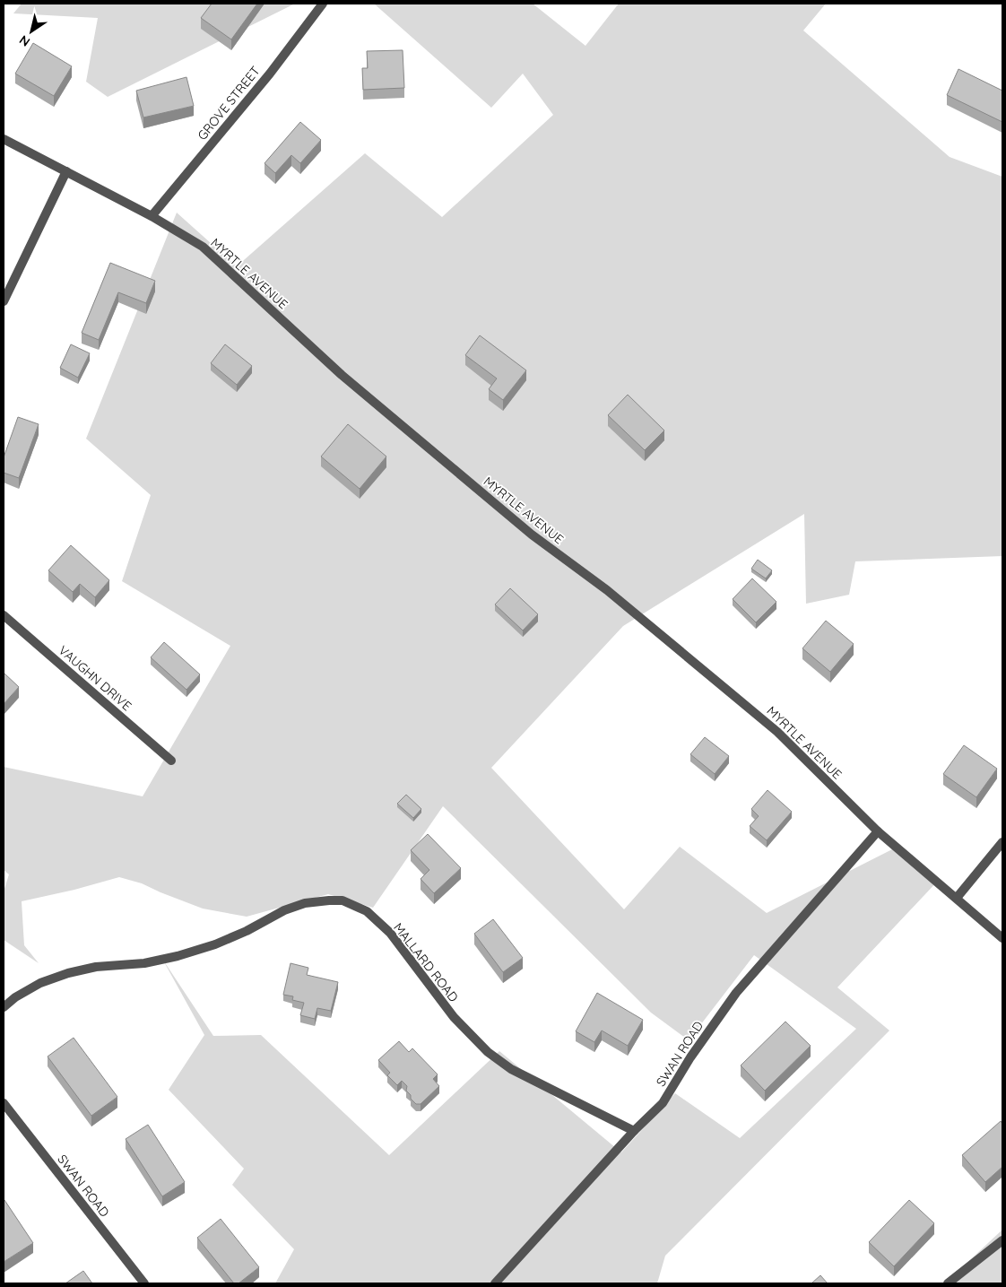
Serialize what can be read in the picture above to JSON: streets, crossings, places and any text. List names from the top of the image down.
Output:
{
  "streets": {
    "street": [
      "GROVE STREET",
      "MYRTLE AVENUE",
      "VAUGHN DRIVE",
      "MALLARD ROAD",
      "SWAN ROAD"
    ]
  },
  "crossings": [
    ["GROVE STREET", "MYRTLE AVENUE"],
    ["MYRTLE AVENUE", "SWAN ROAD"],
    ["MALLARD ROAD", "SWAN ROAD"]
  ],
  "north": "bottom left"
}
